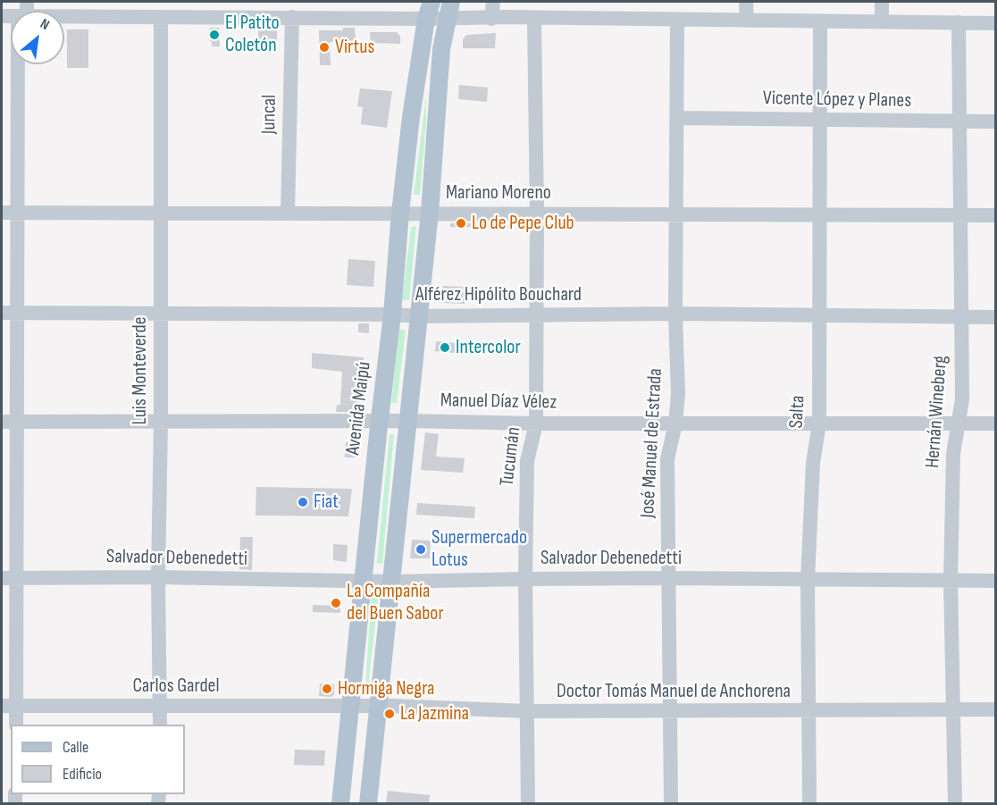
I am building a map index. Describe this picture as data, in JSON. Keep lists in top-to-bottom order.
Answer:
{
  "streets": {
    "main road": ["Avenida Maipú"],
    "street": [
      "Vicente López y Planes",
      "Juncal",
      "Mariano Moreno",
      "Alférez Hipólito Bouchard",
      "Luis Monteverde",
      "Manuel Díaz Vélez",
      "Salta",
      "Hernán Wineberg",
      "José Manuel de Estrada",
      "Tucumán",
      "Salvador Debenedetti",
      "Carlos Gardel",
      "Doctor Tomás Manuel de Anchorena"
    ]
  },
  "crossings": [
    ["Vicente López y Planes", "Salta"],
    ["Vicente López y Planes", "Hernán Wineberg"],
    ["Vicente López y Planes", "José Manuel de Estrada"],
    ["Juncal", "Mariano Moreno"],
    ["Mariano Moreno", "Luis Monteverde"],
    ["Mariano Moreno", "Avenida Maipú"],
    ["Mariano Moreno", "Salta"],
    ["Mariano Moreno", "Hernán Wineberg"],
    ["Mariano Moreno", "José Manuel de Estrada"],
    ["Mariano Moreno", "Tucumán"],
    ["Alférez Hipólito Bouchard", "Luis Monteverde"],
    ["Alférez Hipólito Bouchard", "Avenida Maipú"],
    ["Alférez Hipólito Bouchard", "Salta"],
    ["Alférez Hipólito Bouchard", "Hernán Wineberg"],
    ["Alférez Hipólito Bouchard", "José Manuel de Estrada"],
    ["Alférez Hipólito Bouchard", "Tucumán"],
    ["Luis Monteverde", "Manuel Díaz Vélez"],
    ["Luis Monteverde", "Salvador Debenedetti"],
    ["Luis Monteverde", "Carlos Gardel"],
    ["Manuel Díaz Vélez", "Avenida Maipú"],
    ["Manuel Díaz Vélez", "Salta"],
    ["Manuel Díaz Vélez", "Hernán Wineberg"],
    ["Manuel Díaz Vélez", "José Manuel de Estrada"],
    ["Manuel Díaz Vélez", "Tucumán"],
    ["Avenida Maipú", "Salvador Debenedetti"],
    ["Avenida Maipú", "Carlos Gardel"],
    ["Avenida Maipú", "Doctor Tomás Manuel de Anchorena"],
    ["Salta", "Salvador Debenedetti"],
    ["Salta", "Doctor Tomás Manuel de Anchorena"],
    ["Hernán Wineberg", "Salvador Debenedetti"],
    ["Hernán Wineberg", "Doctor Tomás Manuel de Anchorena"],
    ["José Manuel de Estrada", "Salvador Debenedetti"],
    ["José Manuel de Estrada", "Doctor Tomás Manuel de Anchorena"],
    ["Tucumán", "Salvador Debenedetti"],
    ["Tucumán", "Doctor Tomás Manuel de Anchorena"],
    ["Carlos Gardel", "Doctor Tomás Manuel de Anchorena"]
  ],
  "places": [
    "El Patito Coletón",
    "Virtus",
    "Lo de Pepe Club",
    "Intercolor",
    "Fiat",
    "Supermercado Lotus",
    "La Compañía del Buen Sabor",
    "Hormiga Negra",
    "La Jazmina"
  ],
  "legend": ["Calle", "Edificio"],
  "north": "top right"
}
